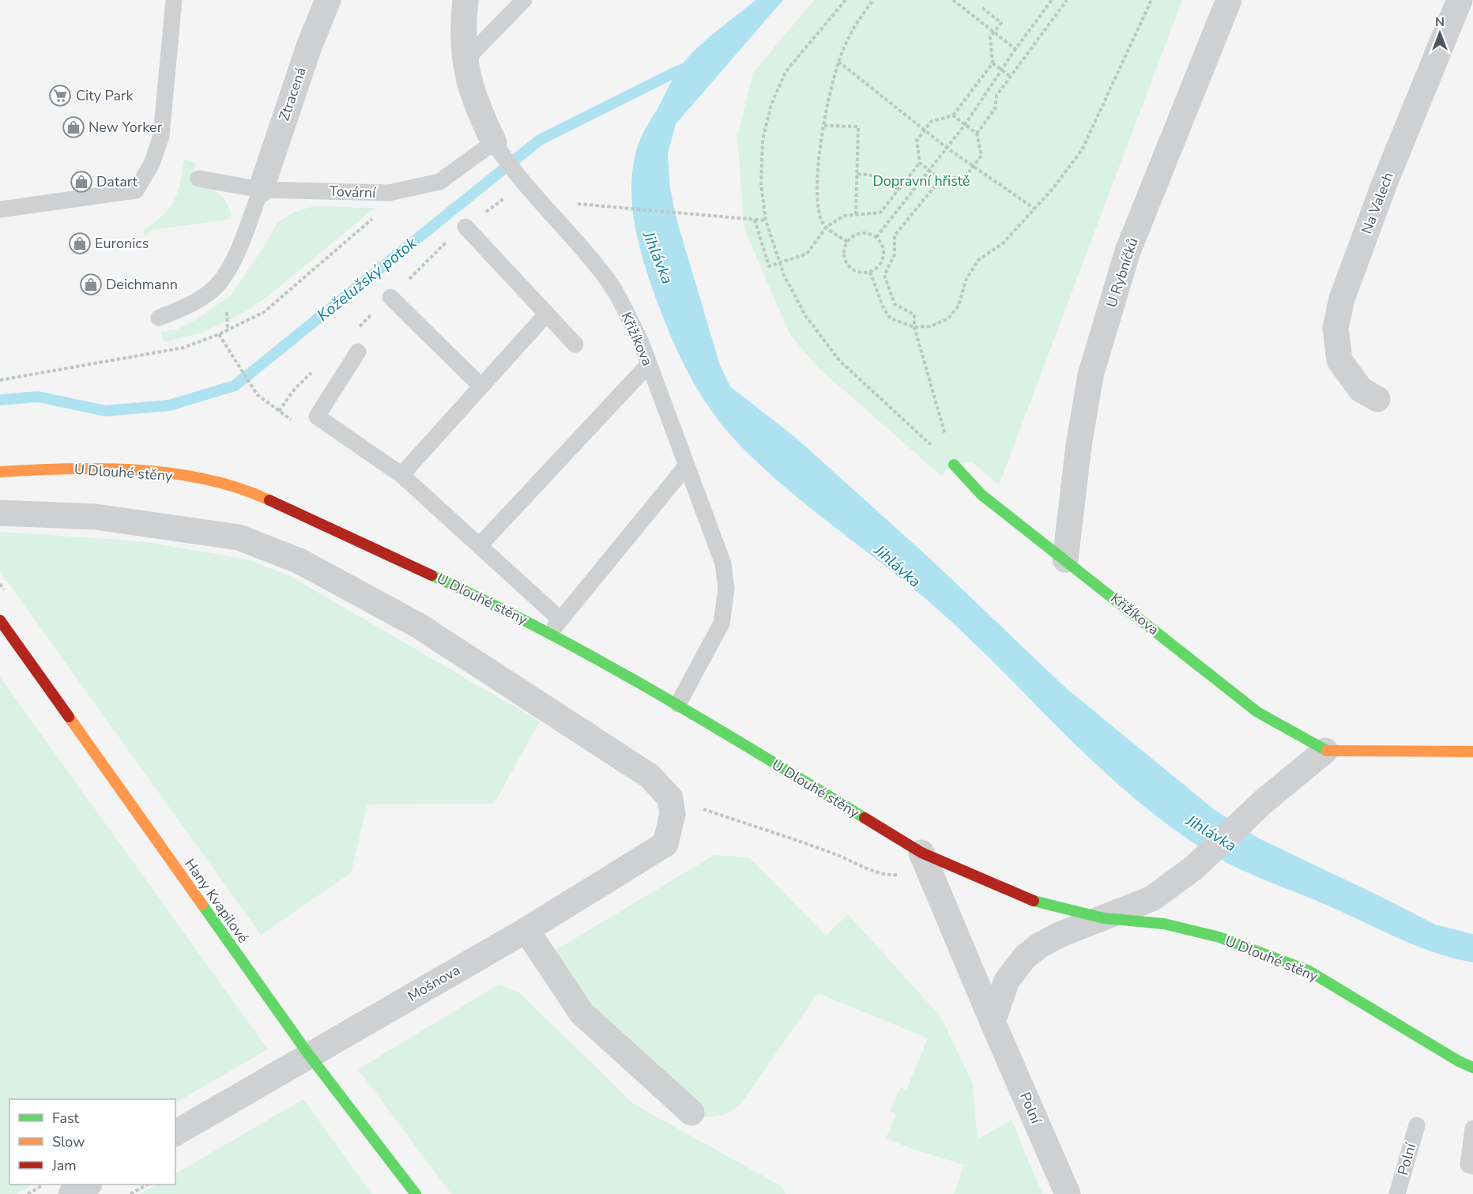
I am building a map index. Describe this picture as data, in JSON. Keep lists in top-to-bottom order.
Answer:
{
  "streets": {
    "street": [
      "Ztracená",
      "Na Valech",
      "U Rybníčků",
      "Křižíkova",
      "U Dlouhé stěny",
      "Hany Kvapilové",
      "Mošnova",
      "Polní"
    ],
    "lane": ["Tovární"]
  },
  "crossings": [
    ["Ztracená", "Tovární"],
    ["Tovární", "Křižíkova"],
    ["U Rybníčků", "Křižíkova"],
    ["Křižíkova", "U Dlouhé stěny"],
    ["U Dlouhé stěny", "Polní"],
    ["Hany Kvapilové", "Mošnova"]
  ],
  "water": ["Jihlávka", "Koželužský potok"],
  "parks": ["Dopravní hřistě"],
  "places": {
    "supermarket": ["City Park"],
    "shop": [
      "New Yorker",
      "Datart",
      "Euronics",
      "Deichmann"
    ]
  },
  "legend": ["Fast", "Slow", "Jam"],
  "north": "top"
}
